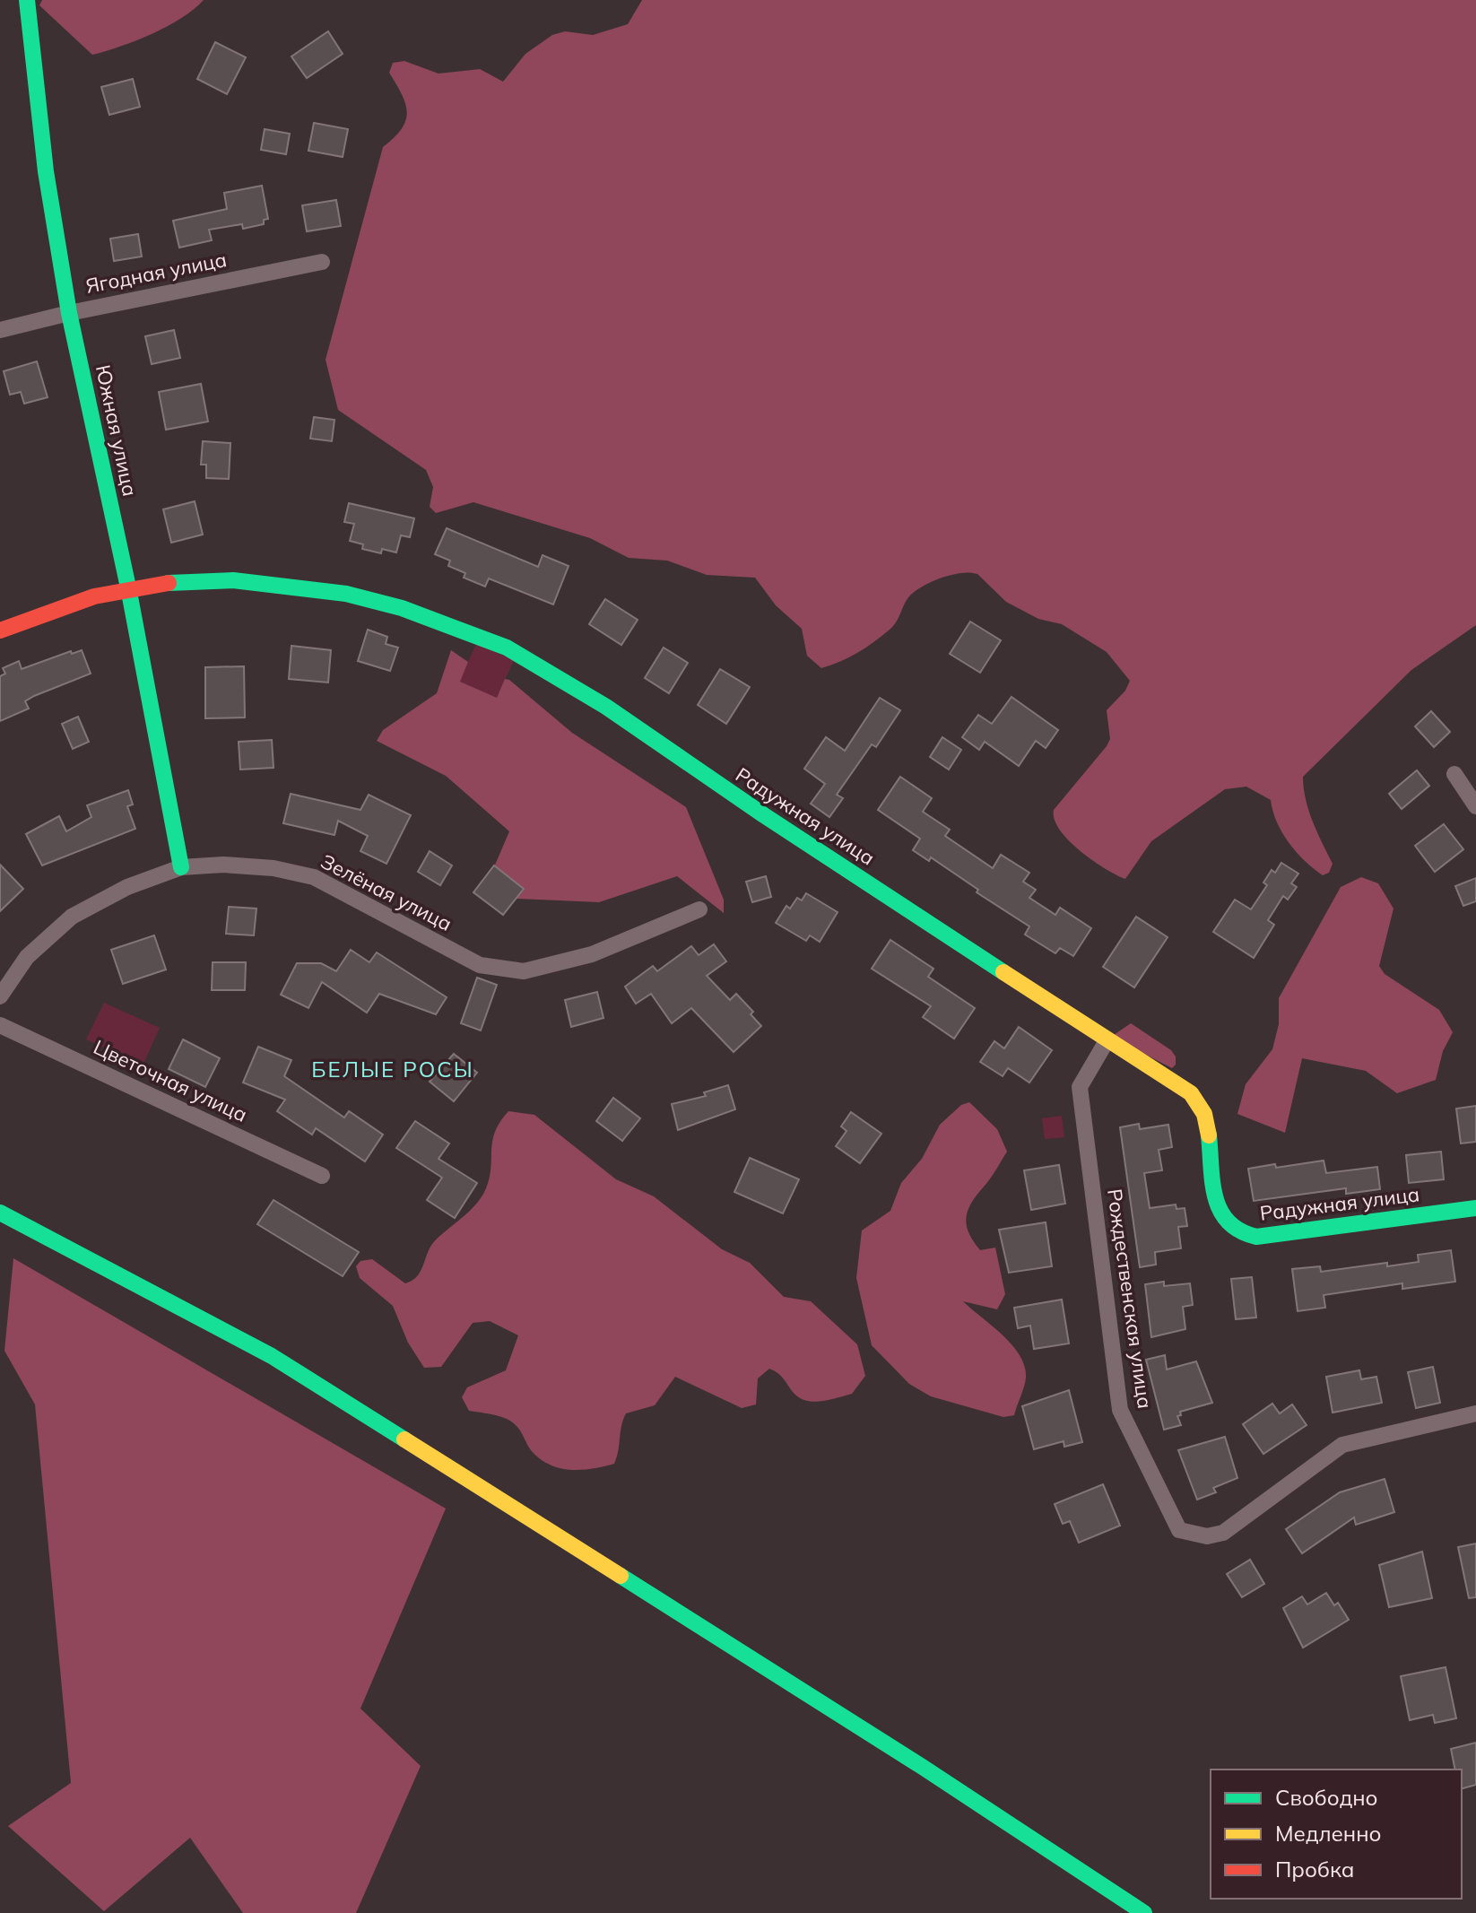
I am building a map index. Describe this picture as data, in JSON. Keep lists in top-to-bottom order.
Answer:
{
  "streets": {
    "street": [
      "Ягодная улица",
      "Южная улица",
      "Радужная улица",
      "Зелёная улица",
      "Цветочная улица",
      "Рождественская улица"
    ]
  },
  "crossings": [
    ["Ягодная улица", "Южная улица"],
    ["Южная улица", "Радужная улица"],
    ["Южная улица", "Зелёная улица"],
    ["Радужная улица", "Рождественская улица"]
  ],
  "districts": ["БЕЛЫЕ РОСЫ"],
  "legend": ["Свободно", "Медленно", "Пробка"]
}
